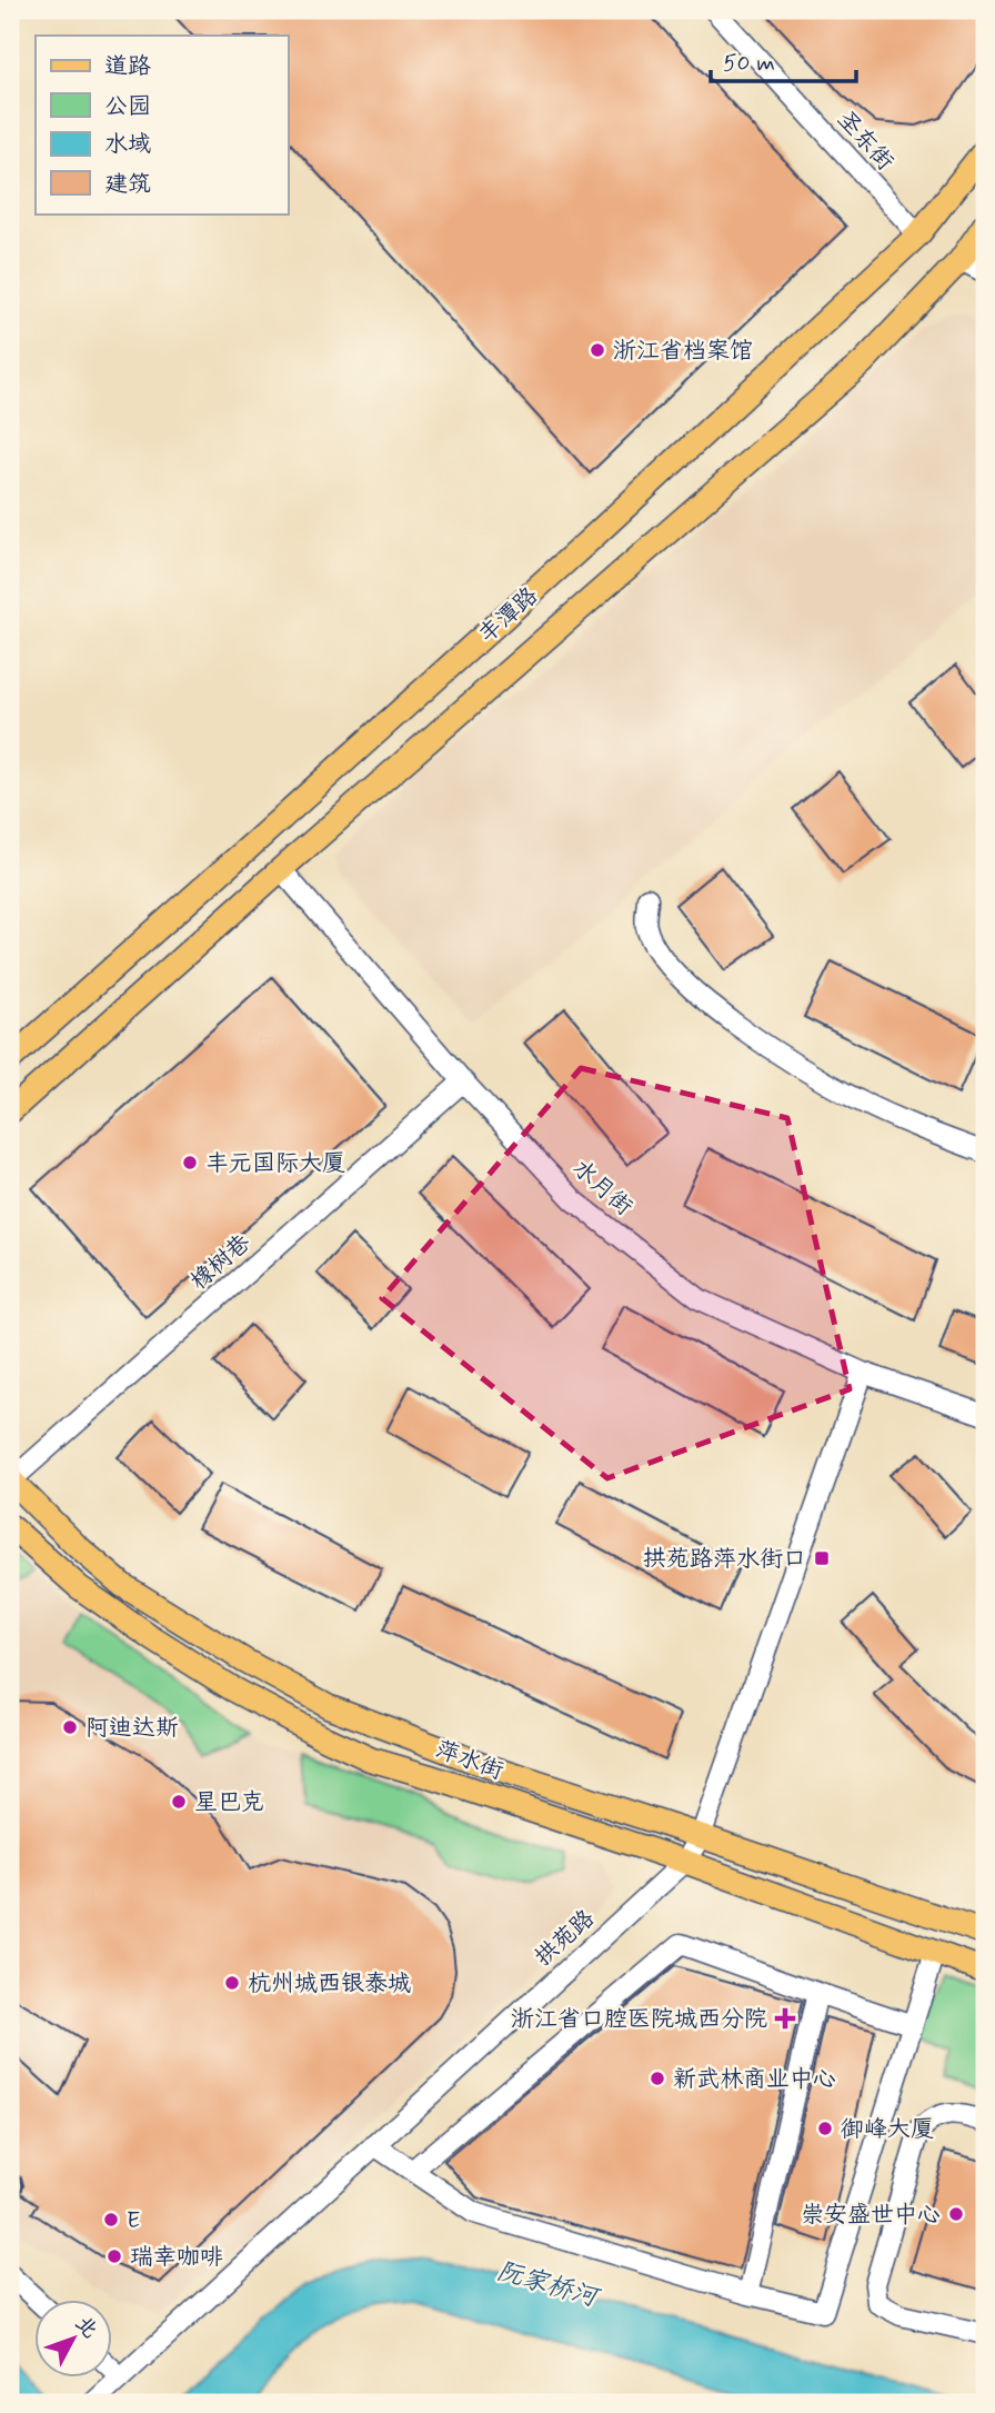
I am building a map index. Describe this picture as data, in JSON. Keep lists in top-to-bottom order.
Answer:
{
  "streets": {
    "main road": ["丰潭路", "萍水街"],
    "street": [
      "圣东街",
      "水月街",
      "橡树巷",
      "拱苑路"
    ]
  },
  "crossings": [
    ["圣东街", "丰潭路"],
    ["丰潭路", "水月街"],
    ["水月街", "橡树巷"],
    ["水月街", "拱苑路"],
    ["橡树巷", "萍水街"],
    ["萍水街", "拱苑路"]
  ],
  "water": ["阮家桥河"],
  "places": {
    "other": [
      "浙江省档案馆",
      "丰元国际大厦",
      "阿迪达斯",
      "星巴克",
      "杭州城西银泰城",
      "新武林商业中心",
      "御峰大厦",
      "崇安盛世中心",
      "E",
      "瑞幸咖啡"
    ],
    "transit": ["拱苑路萍水街口"],
    "health": ["浙江省口腔医院城西分院"]
  },
  "legend": [
    "道路",
    "公园",
    "水域",
    "建筑"
  ],
  "scale_bar": "50 m",
  "north": "top right"
}
